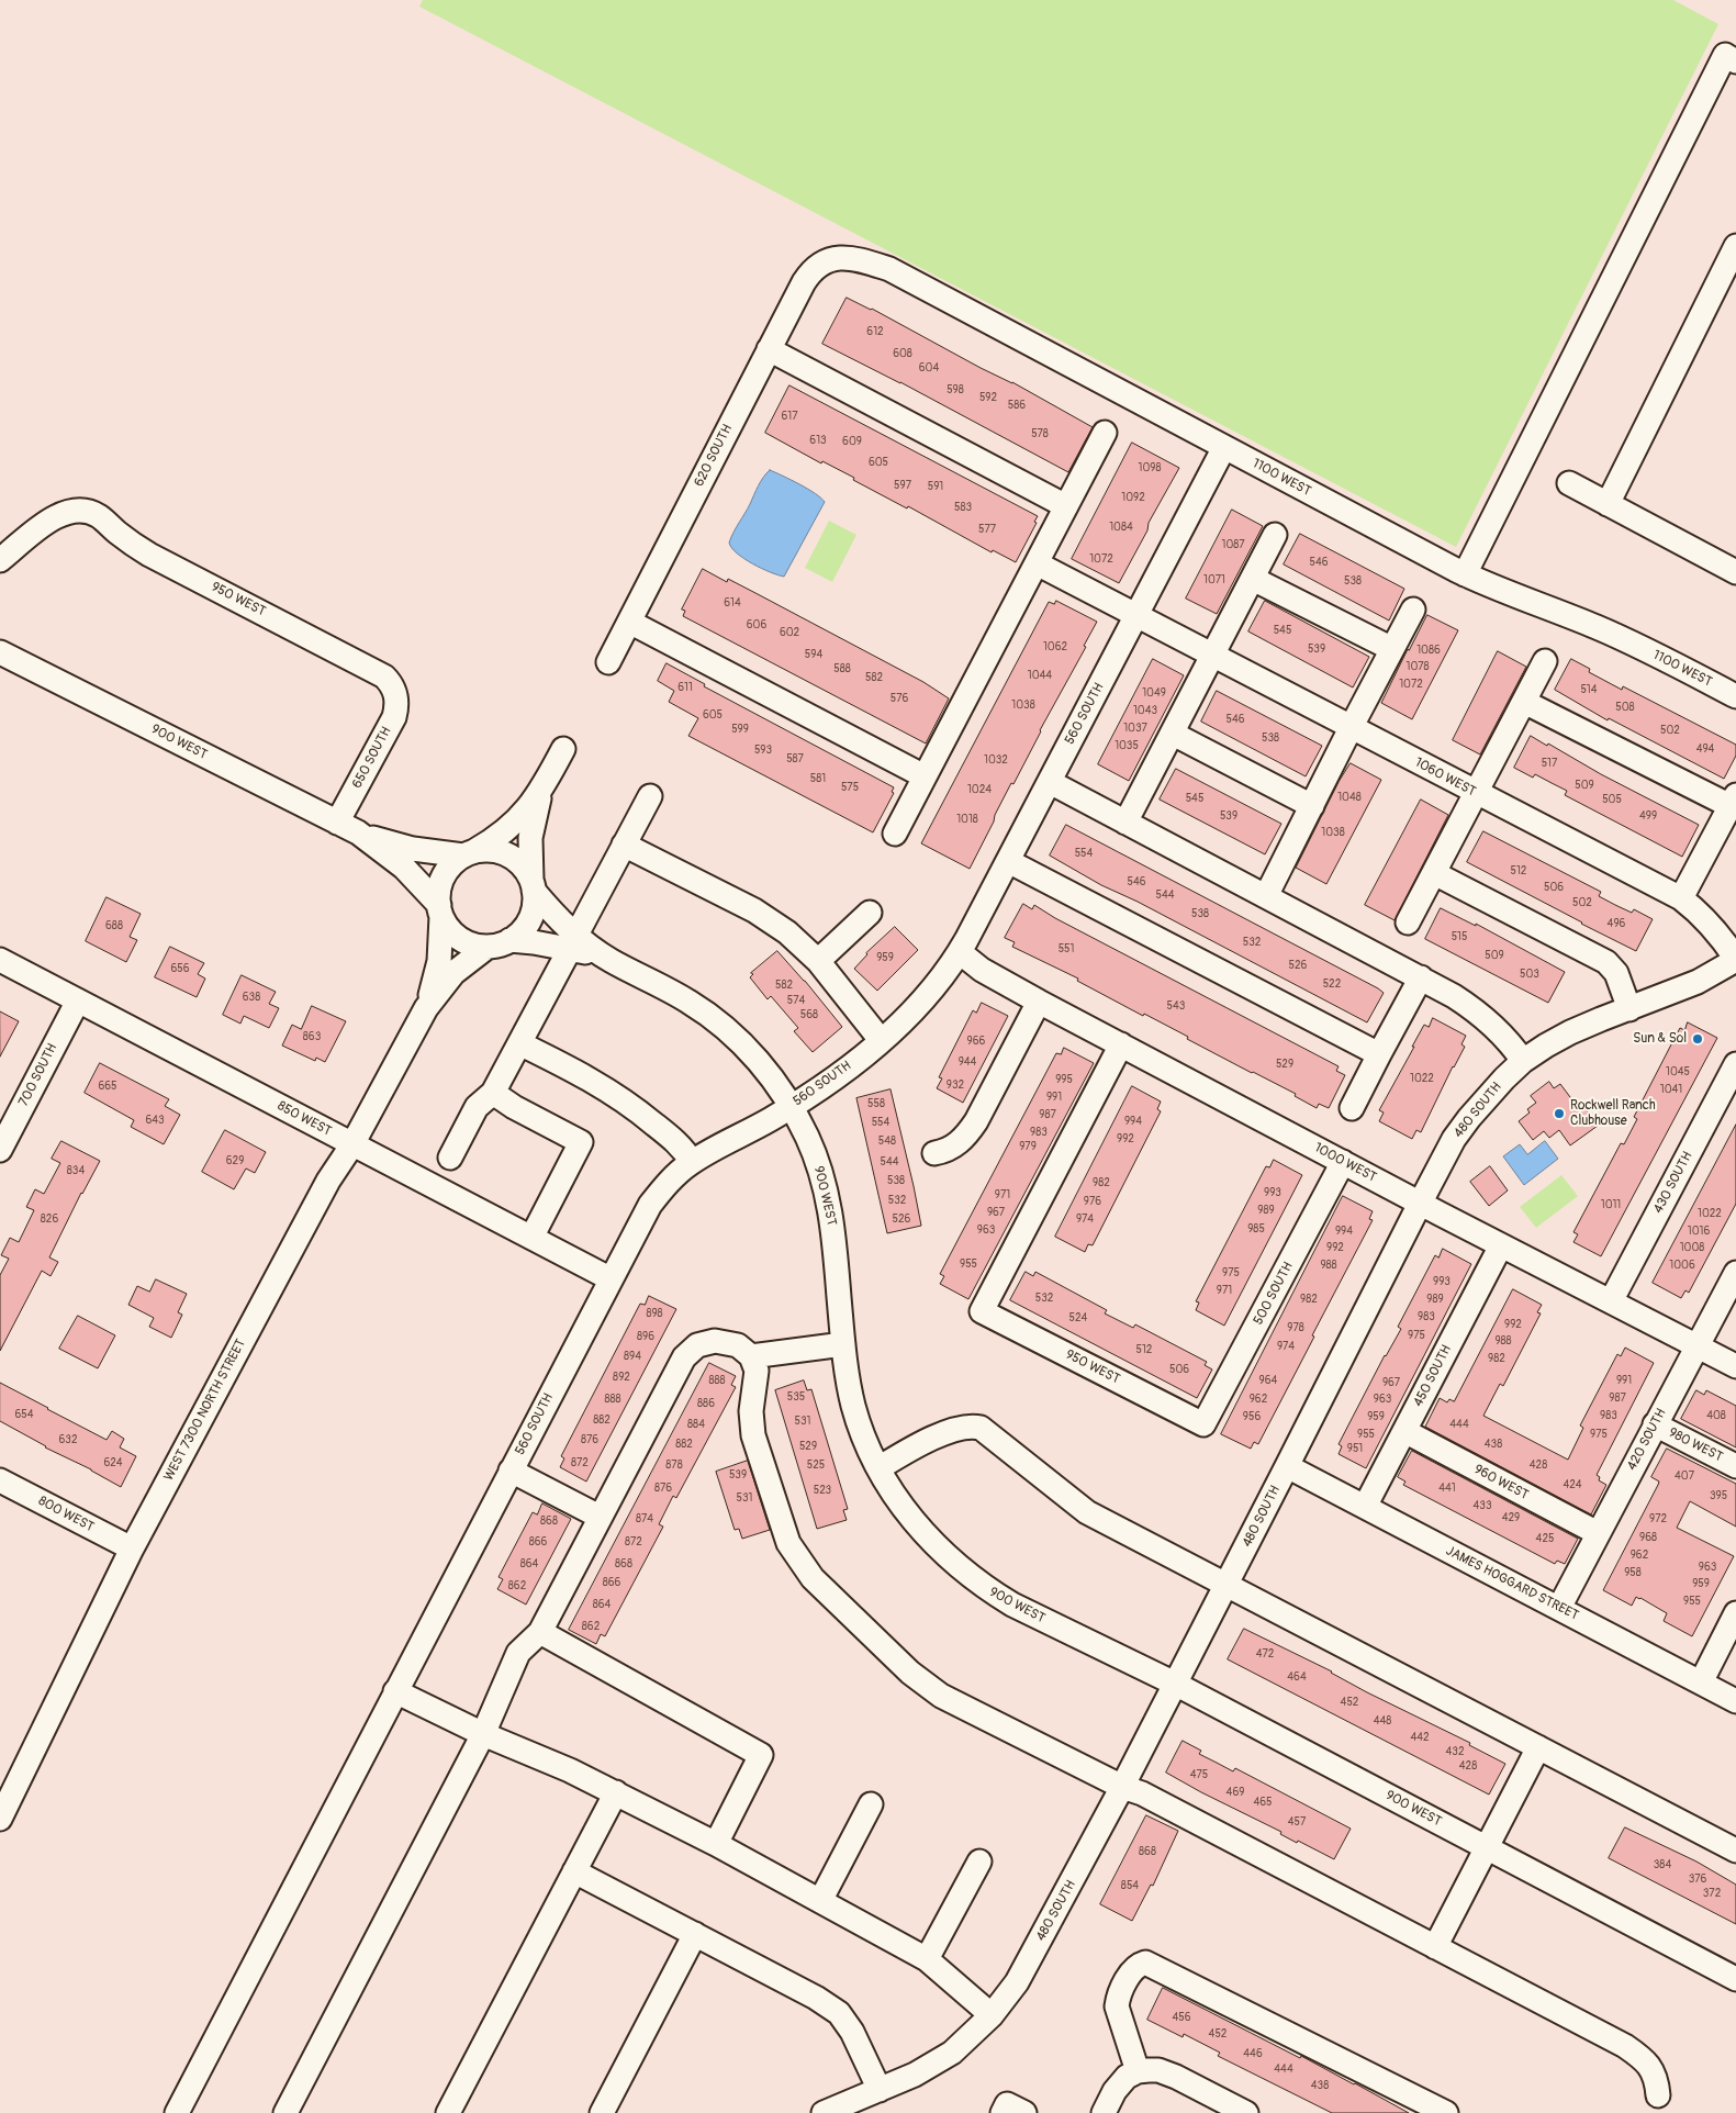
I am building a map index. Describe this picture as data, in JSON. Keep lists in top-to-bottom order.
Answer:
{
  "streets": {
    "street": [
      "620 SOUTH",
      "1100 WEST",
      "950 WEST",
      "560 SOUTH",
      "900 WEST",
      "650 SOUTH",
      "1060 WEST",
      "700 SOUTH",
      "480 SOUTH",
      "850 WEST",
      "1000 WEST",
      "430 SOUTH",
      "500 SOUTH",
      "450 SOUTH",
      "WEST 7300 NORTH STREET",
      "420 SOUTH",
      "980 WEST",
      "960 WEST",
      "800 WEST",
      "JAMES HOGGARD STREET"
    ]
  },
  "crossings": [
    ["620 SOUTH", "1100 WEST"],
    ["1100 WEST", "560 SOUTH"],
    ["950 WEST", "650 SOUTH"],
    ["950 WEST", "1000 WEST"],
    ["950 WEST", "500 SOUTH"],
    ["560 SOUTH", "900 WEST"],
    ["560 SOUTH", "1060 WEST"],
    ["560 SOUTH", "850 WEST"],
    ["560 SOUTH", "1000 WEST"],
    ["900 WEST", "650 SOUTH"],
    ["900 WEST", "480 SOUTH"],
    ["900 WEST", "WEST 7300 NORTH STREET"],
    ["1060 WEST", "480 SOUTH"],
    ["700 SOUTH", "850 WEST"],
    ["480 SOUTH", "1000 WEST"],
    ["480 SOUTH", "JAMES HOGGARD STREET"],
    ["850 WEST", "WEST 7300 NORTH STREET"],
    ["1000 WEST", "430 SOUTH"],
    ["1000 WEST", "500 SOUTH"],
    ["1000 WEST", "450 SOUTH"],
    ["1000 WEST", "420 SOUTH"],
    ["450 SOUTH", "960 WEST"],
    ["450 SOUTH", "JAMES HOGGARD STREET"],
    ["WEST 7300 NORTH STREET", "800 WEST"],
    ["420 SOUTH", "980 WEST"],
    ["420 SOUTH", "960 WEST"],
    ["420 SOUTH", "JAMES HOGGARD STREET"]
  ],
  "places": ["Sun & Sol", "Rockwell Ranch Clubhouse"],
  "house_numbers": [
    "612",
    "608",
    "604",
    "598",
    "592",
    "586",
    "617",
    "578",
    "613",
    "609",
    "605",
    "1098",
    "597",
    "591",
    "1092",
    "583",
    "1084",
    "577",
    "1087",
    "1072",
    "546",
    "1071",
    "538",
    "614",
    "606",
    "545",
    "602",
    "1062",
    "539",
    "1086",
    "594",
    "1078",
    "588",
    "1044",
    "582",
    "1072",
    "611",
    "514",
    "1049",
    "576",
    "1038",
    "508",
    "1043",
    "605",
    "546",
    "1037",
    "599",
    "502",
    "538",
    "1035",
    "494",
    "593",
    "587",
    "1032",
    "517",
    "581",
    "509",
    "575",
    "1024",
    "1048",
    "545",
    "505",
    "539",
    "499",
    "1018",
    "1038",
    "554",
    "512",
    "546",
    "506",
    "544",
    "502",
    "538",
    "496",
    "688",
    "515",
    "532",
    "551",
    "509",
    "959",
    "526",
    "656",
    "503",
    "522",
    "582",
    "638",
    "574",
    "543",
    "568",
    "863",
    "966",
    "944",
    "529",
    "1045",
    "1022",
    "995",
    "932",
    "665",
    "1041",
    "991",
    "558",
    "987",
    "643",
    "994",
    "554",
    "983",
    "992",
    "548",
    "979",
    "629",
    "544",
    "834",
    "538",
    "982",
    "993",
    "971",
    "532",
    "976",
    "1011",
    "989",
    "967",
    "1022",
    "826",
    "526",
    "974",
    "985",
    "963",
    "994",
    "1016",
    "992",
    "1008",
    "955",
    "988",
    "1006",
    "975",
    "993",
    "971",
    "532",
    "982",
    "989",
    "898",
    "983",
    "524",
    "992",
    "978",
    "975",
    "896",
    "988",
    "974",
    "512",
    "894",
    "982",
    "506",
    "892",
    "888",
    "964",
    "991",
    "967",
    "535",
    "987",
    "888",
    "962",
    "963",
    "886",
    "654",
    "983",
    "408",
    "956",
    "959",
    "882",
    "531",
    "884",
    "444",
    "955",
    "975",
    "632",
    "876",
    "882",
    "438",
    "529",
    "951",
    "624",
    "872",
    "878",
    "525",
    "428",
    "539",
    "407",
    "424",
    "876",
    "441",
    "523",
    "395",
    "531",
    "433",
    "429",
    "874",
    "972",
    "868",
    "968",
    "425",
    "866",
    "872",
    "962",
    "864",
    "868",
    "963",
    "958",
    "866",
    "959",
    "862",
    "955",
    "864",
    "862",
    "472",
    "464",
    "452",
    "448",
    "442",
    "432",
    "428",
    "475",
    "469",
    "465",
    "457",
    "868",
    "384",
    "376",
    "854",
    "372",
    "456",
    "452",
    "446",
    "444",
    "438"
  ]
}
